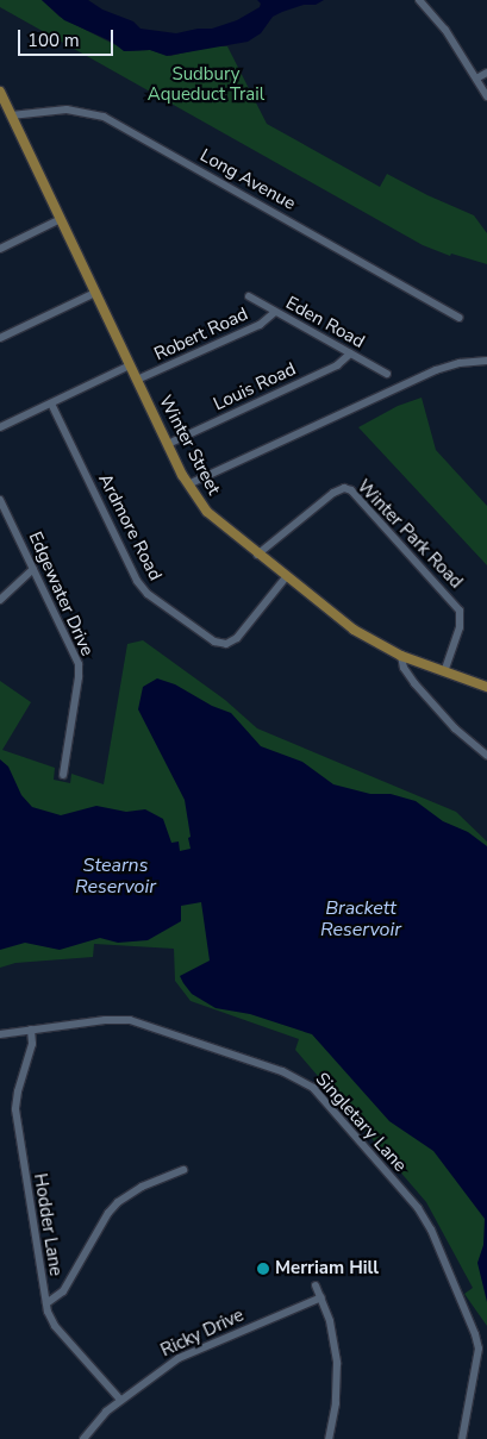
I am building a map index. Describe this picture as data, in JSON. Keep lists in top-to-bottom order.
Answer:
{
  "streets": {
    "main road": ["Winter Street"],
    "street": [
      "Long Avenue",
      "Eden Road",
      "Robert Road",
      "Louis Road",
      "Ardmore Road",
      "Winter Park Road",
      "Edgewater Drive",
      "Singletary Lane",
      "Hodder Lane",
      "Ricky Drive"
    ]
  },
  "crossings": [
    ["Long Avenue", "Winter Street"],
    ["Eden Road", "Robert Road"],
    ["Eden Road", "Louis Road"],
    ["Robert Road", "Winter Street"],
    ["Louis Road", "Winter Street"],
    ["Winter Street", "Ardmore Road"],
    ["Winter Street", "Winter Park Road"],
    ["Singletary Lane", "Hodder Lane"],
    ["Hodder Lane", "Ricky Drive"]
  ],
  "water": ["Stearns Reservoir", "Brackett Reservoir"],
  "parks": ["Sudbury Aqueduct Trail"],
  "places": ["Merriam Hill"],
  "scale_bar": "100 m"
}
